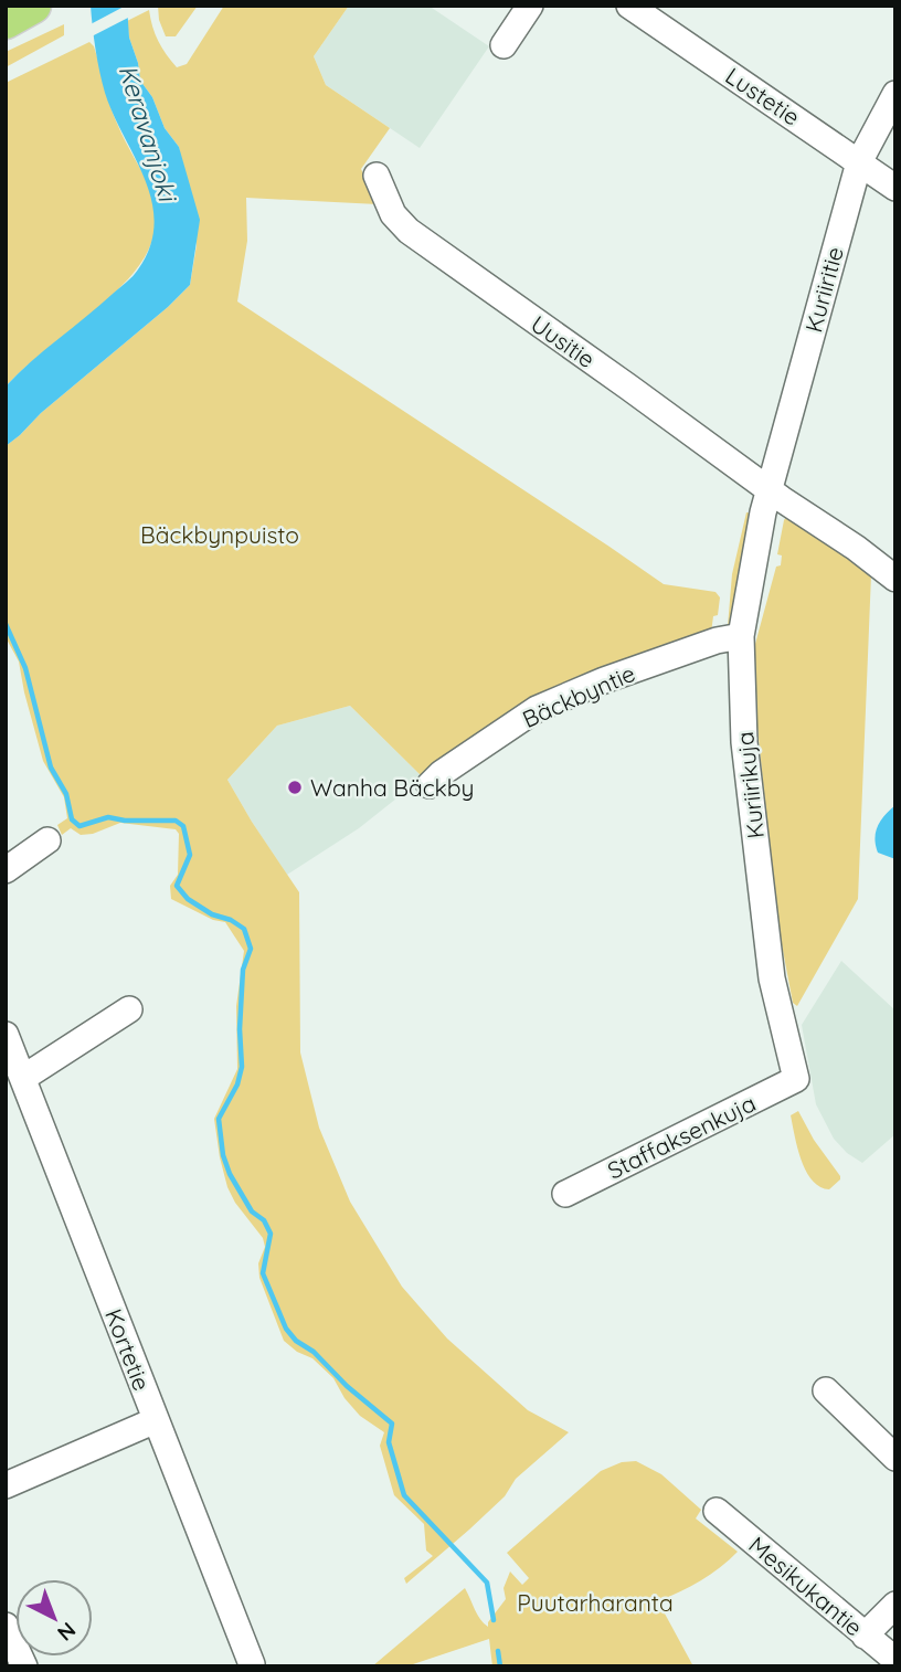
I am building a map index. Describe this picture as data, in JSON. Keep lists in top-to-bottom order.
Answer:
{
  "streets": {
    "street": [
      "Lustetie",
      "Kuriiritie",
      "Uusitie",
      "Bäckbyntie",
      "Kuriirikuja",
      "Staffaksenkuja",
      "Kortetie",
      "Mesikukantie"
    ]
  },
  "crossings": [
    ["Lustetie", "Kuriiritie"],
    ["Kuriiritie", "Uusitie"],
    ["Kuriiritie", "Kuriirikuja"],
    ["Uusitie", "Kuriirikuja"],
    ["Bäckbyntie", "Kuriirikuja"],
    ["Kuriirikuja", "Staffaksenkuja"]
  ],
  "water": ["Keravanjoki"],
  "parks": ["Bäckbynpuisto", "Puutarharanta"],
  "places": ["Wanha Bäckby"],
  "north": "bottom right"
}
